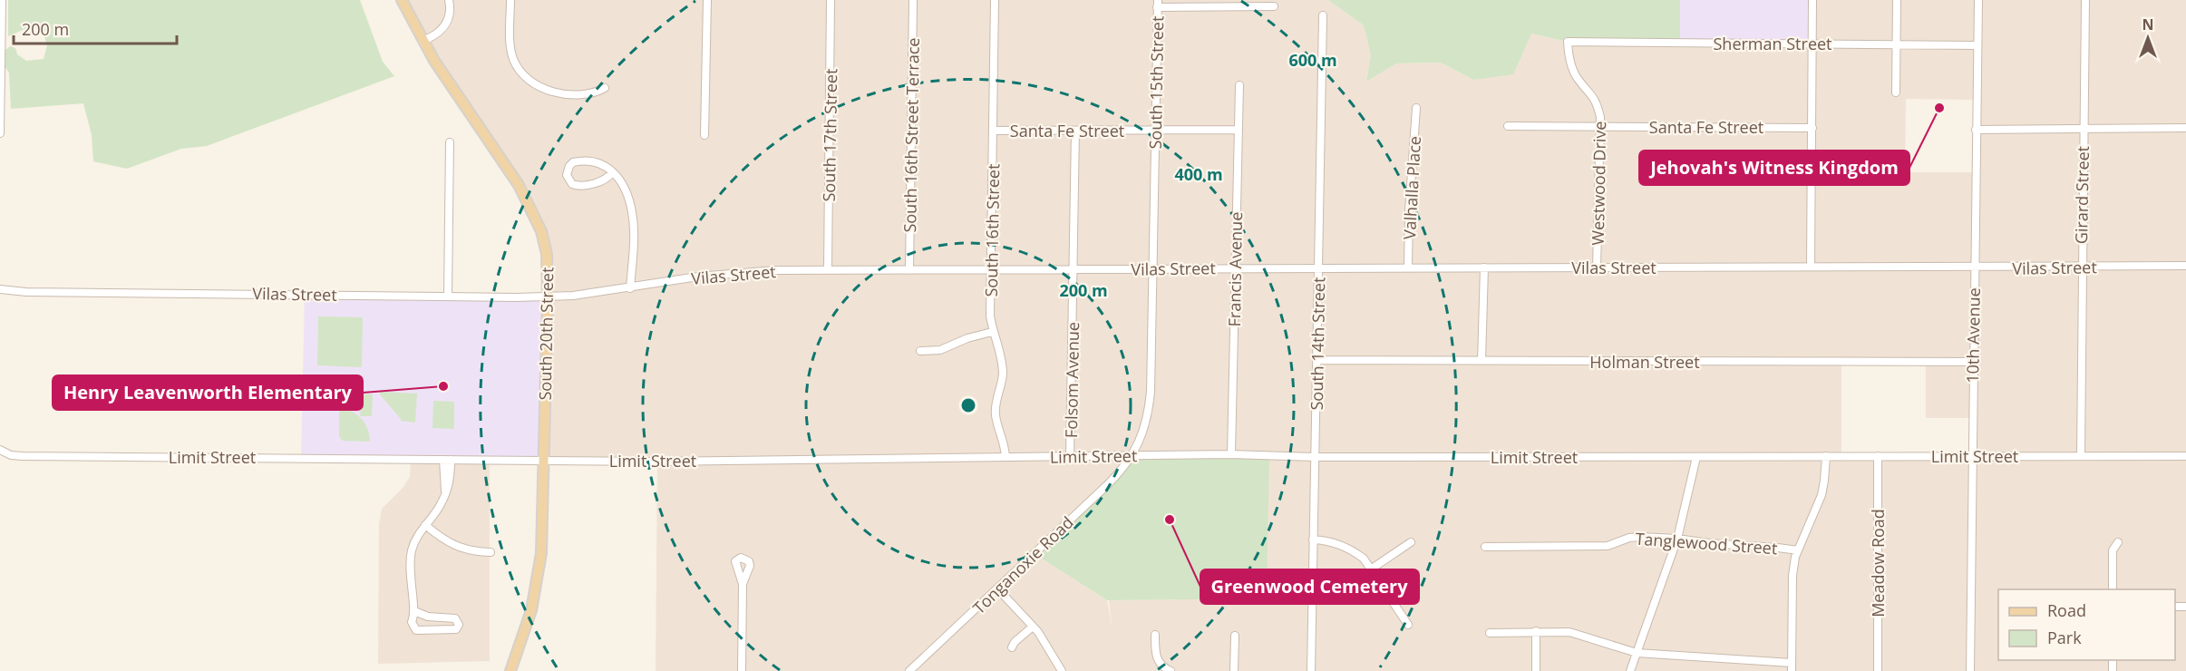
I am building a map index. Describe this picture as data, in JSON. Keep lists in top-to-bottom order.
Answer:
{
  "streets": {
    "main road": ["South 20th Street"],
    "street": [
      "Sherman Street",
      "South 15th Street",
      "Santa Fe Street",
      "South 17th Street",
      "South 16th Street Terrace",
      "Westwood Drive",
      "Valhalla Place",
      "Girard Street",
      "South 16th Street",
      "Vilas Street",
      "Francis Avenue",
      "10th Avenue",
      "South 14th Street",
      "Holman Street",
      "Folsom Avenue",
      "Limit Street",
      "Tanglewood Street",
      "Meadow Road",
      "Tonganoxie Road"
    ]
  },
  "crossings": [
    ["Sherman Street", "Westwood Drive"],
    ["Sherman Street", "10th Avenue"],
    ["South 15th Street", "Santa Fe Street"],
    ["South 15th Street", "Vilas Street"],
    ["South 15th Street", "Limit Street"],
    ["South 15th Street", "Tonganoxie Road"],
    ["Santa Fe Street", "Westwood Drive"],
    ["Santa Fe Street", "South 16th Street"],
    ["Santa Fe Street", "Francis Avenue"],
    ["Santa Fe Street", "Folsom Avenue"],
    ["South 17th Street", "Vilas Street"],
    ["South 16th Street Terrace", "Vilas Street"],
    ["Westwood Drive", "Vilas Street"],
    ["Valhalla Place", "Vilas Street"],
    ["Girard Street", "Vilas Street"],
    ["Girard Street", "Limit Street"],
    ["South 16th Street", "Vilas Street"],
    ["South 16th Street", "Limit Street"],
    ["Vilas Street", "Francis Avenue"],
    ["Vilas Street", "South 20th Street"],
    ["Vilas Street", "10th Avenue"],
    ["Vilas Street", "South 14th Street"],
    ["Vilas Street", "Folsom Avenue"],
    ["Francis Avenue", "Limit Street"],
    ["South 20th Street", "Limit Street"],
    ["10th Avenue", "Holman Street"],
    ["10th Avenue", "Limit Street"],
    ["South 14th Street", "Holman Street"],
    ["South 14th Street", "Limit Street"],
    ["Folsom Avenue", "Limit Street"],
    ["Limit Street", "Meadow Road"],
    ["Limit Street", "Tonganoxie Road"]
  ],
  "places": ["Jehovah's Witness Kingdom", "Henry Leavenworth Elementary", "Greenwood Cemetery"],
  "legend": ["Road", "Park"],
  "scale_bar": "200 m",
  "north": "top",
  "rings": ["600 m", "400 m", "200 m"]
}
